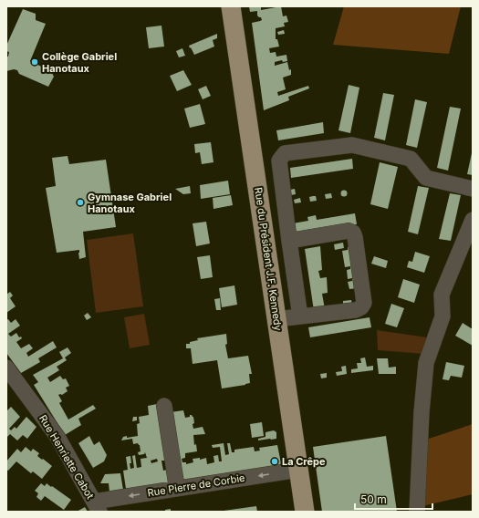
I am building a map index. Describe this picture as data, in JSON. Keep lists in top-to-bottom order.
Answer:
{
  "streets": {
    "main road": ["Rue du Président J.F. Kennedy"],
    "street": ["Rue Henriette Cabot", "Rue Pierre de Corbie"]
  },
  "crossings": [
    ["Rue du Président J.F. Kennedy", "Rue Pierre de Corbie"],
    ["Rue Henriette Cabot", "Rue Pierre de Corbie"]
  ],
  "one_way": ["Rue Pierre de Corbie"],
  "places": ["Collège Gabriel Hanotaux", "Gymnase Gabriel Hanotaux", "La Crêpe"],
  "scale_bar": "50 m"
}
